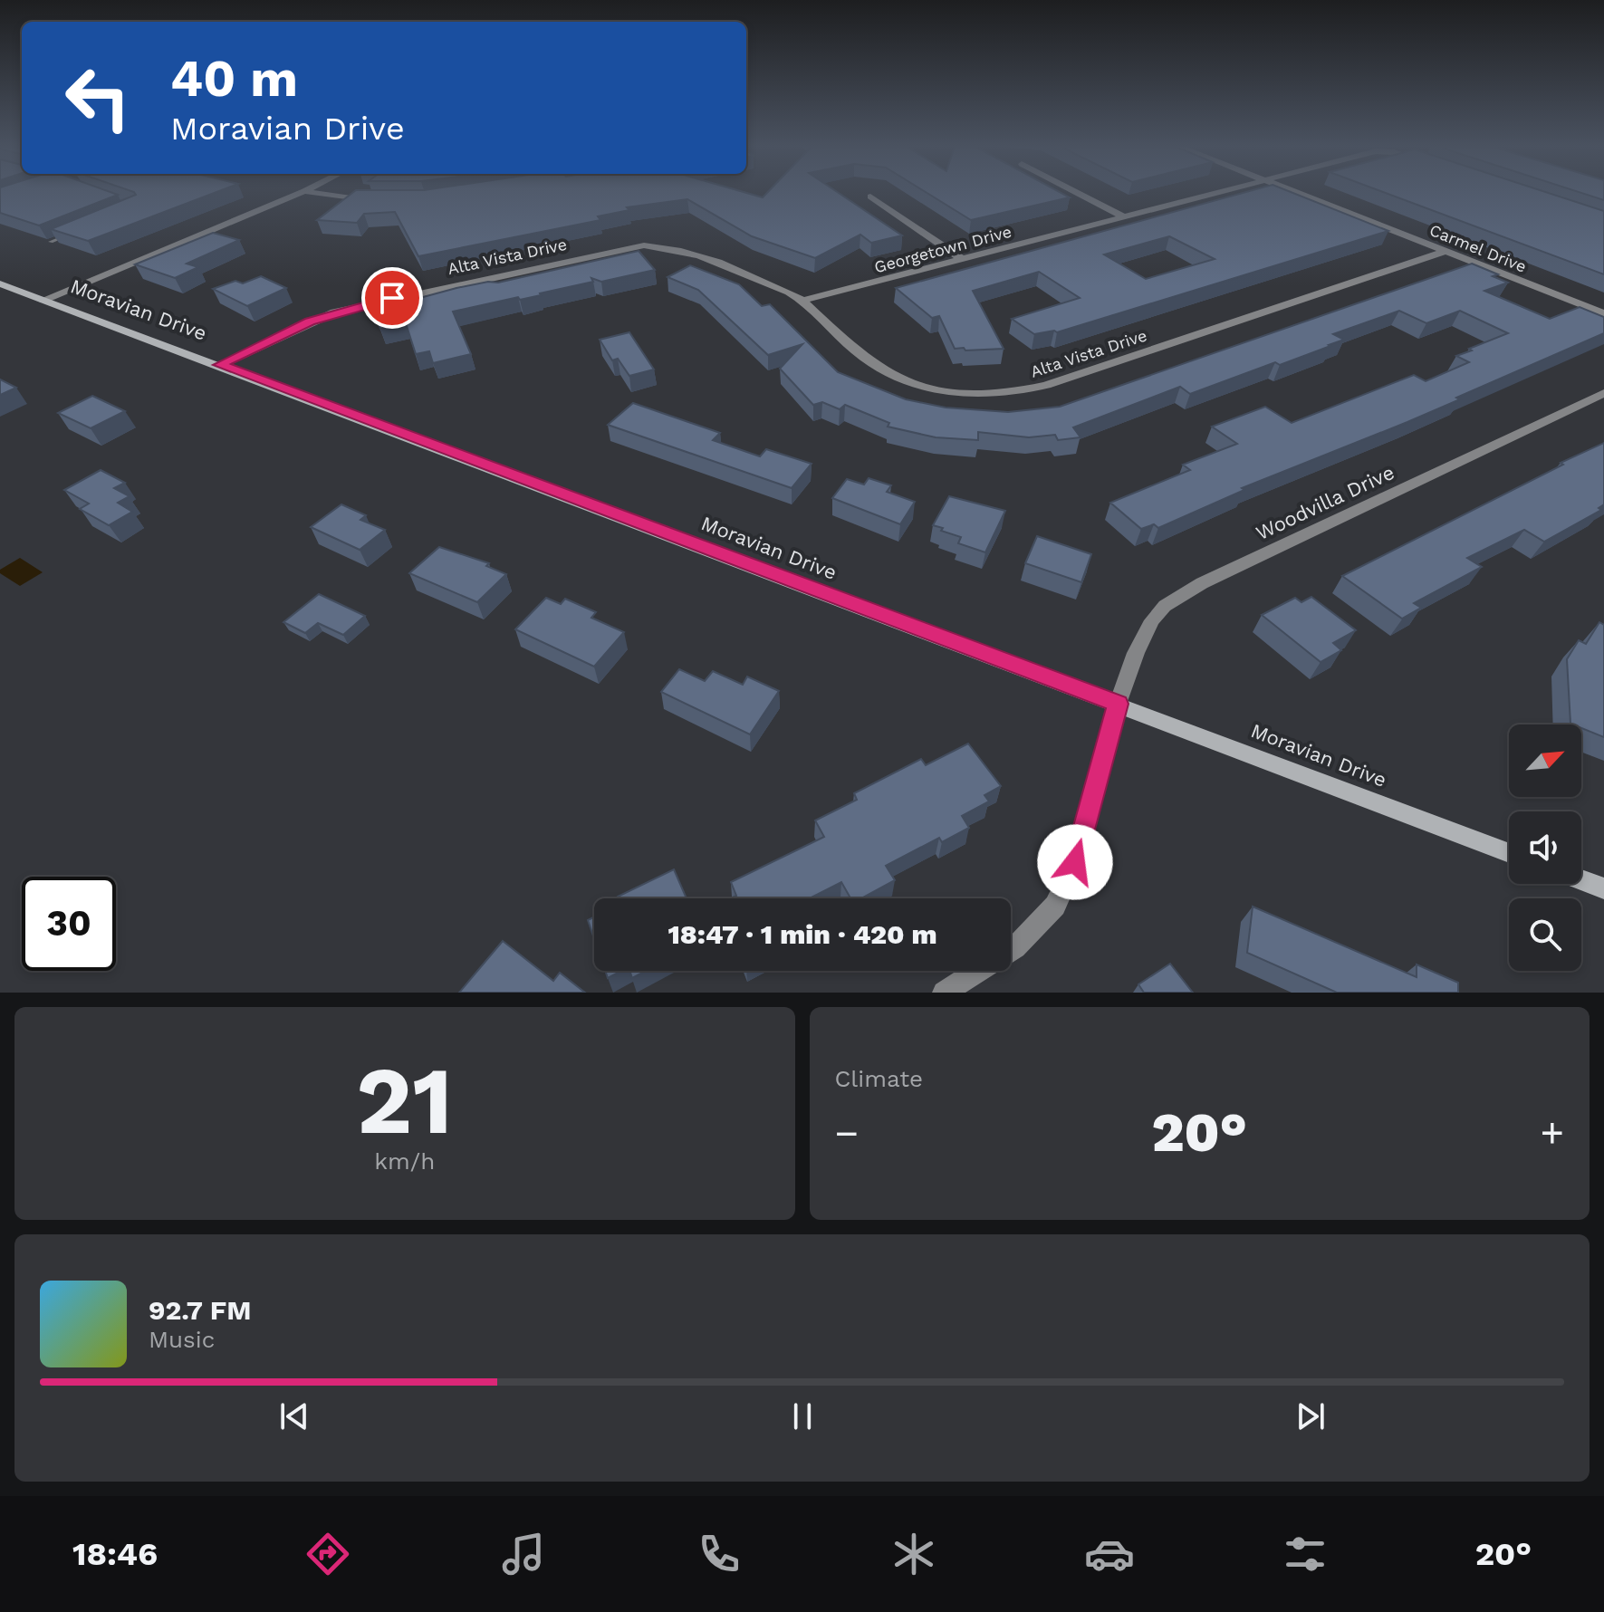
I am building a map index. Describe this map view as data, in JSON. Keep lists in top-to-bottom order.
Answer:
{
  "streets": {
    "street": [
      "Carmel Drive",
      "Georgetown Drive",
      "Alta Vista Drive",
      "Moravian Drive",
      "Woodvilla Drive"
    ]
  },
  "crossings": [
    ["Carmel Drive", "Alta Vista Drive"],
    ["Georgetown Drive", "Alta Vista Drive"],
    ["Alta Vista Drive", "Moravian Drive"],
    ["Moravian Drive", "Woodvilla Drive"]
  ],
  "north": "top right",
  "page": {
    "turn": ["40 m", "Moravian Drive"],
    "limit": "30",
    "trip": "18:47 · 1 min · 420 m",
    "tile": [
      ["21", "km/h"],
      "Climate"
    ],
    "heat": ["−", "20°", "+"],
    "song": ["92.7 FM", "Music"],
    "tabs": ["18:46", "20°"]
  }
}
